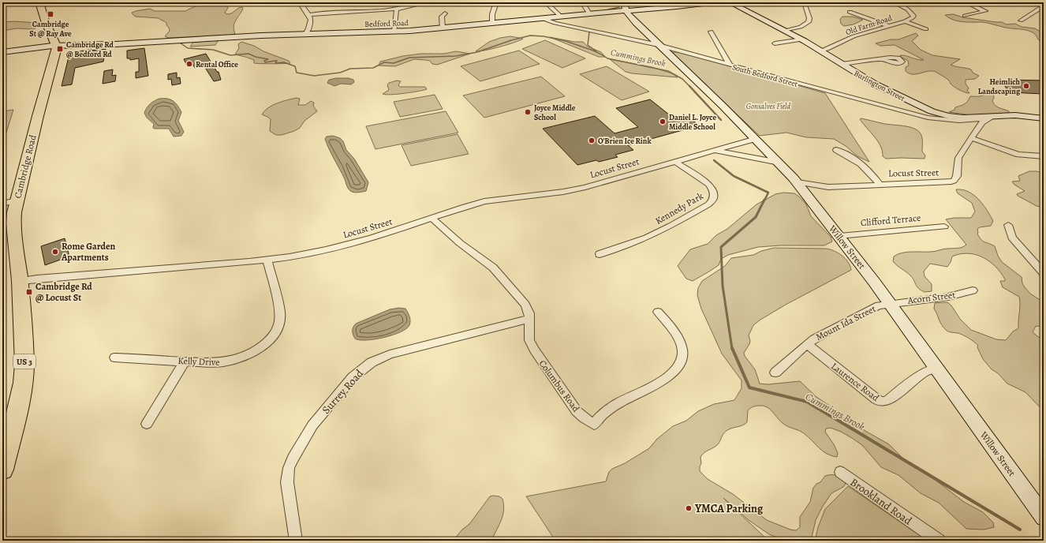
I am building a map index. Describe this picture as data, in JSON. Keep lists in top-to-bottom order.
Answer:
{
  "streets": {
    "highway": ["Cambridge Road", "US 3"],
    "street": [
      "Bedford Road",
      "Old Farm Road",
      "South Bedford Street",
      "Burlington Street",
      "Locust Street",
      "Kennedy Park",
      "Clifford Terrace",
      "Willow Street",
      "Acorn Street",
      "Mount Ida Street",
      "Kelly Drive",
      "Laurence Road",
      "Columbus Road",
      "Surrey Road",
      "Brookland Road"
    ]
  },
  "crossings": [
    ["Bedford Road", "South Bedford Street"],
    ["Bedford Road", "Cambridge Road"],
    ["Bedford Road", "Willow Street"],
    ["Old Farm Road", "Burlington Street"],
    ["South Bedford Street", "Burlington Street"],
    ["South Bedford Street", "Locust Street"],
    ["South Bedford Street", "Willow Street"],
    ["Burlington Street", "Locust Street"],
    ["Cambridge Road", "Locust Street"],
    ["Locust Street", "Kennedy Park"],
    ["Locust Street", "Willow Street"],
    ["Locust Street", "Kelly Drive"],
    ["Locust Street", "Columbus Road"],
    ["Clifford Terrace", "Willow Street"],
    ["Willow Street", "Acorn Street"],
    ["Willow Street", "Mount Ida Street"],
    ["Willow Street", "Laurence Road"],
    ["Acorn Street", "Mount Ida Street"],
    ["Mount Ida Street", "Laurence Road"],
    ["Columbus Road", "Surrey Road"]
  ],
  "water": ["Cummings Brook"],
  "parks": ["Gonsalves Field"],
  "places": {
    "transit": ["Cambridge St @ Ray Ave", "Cambridge Rd @ Bedford Rd", "Cambridge Rd @ Locust St"],
    "other": [
      "Rental Office",
      "Heimlich Landscaping",
      "Joyce Middle School",
      "Daniel L. Joyce Middle School",
      "O'Brien Ice Rink",
      "Rome Garden Apartments",
      "YMCA Parking"
    ]
  }
}
